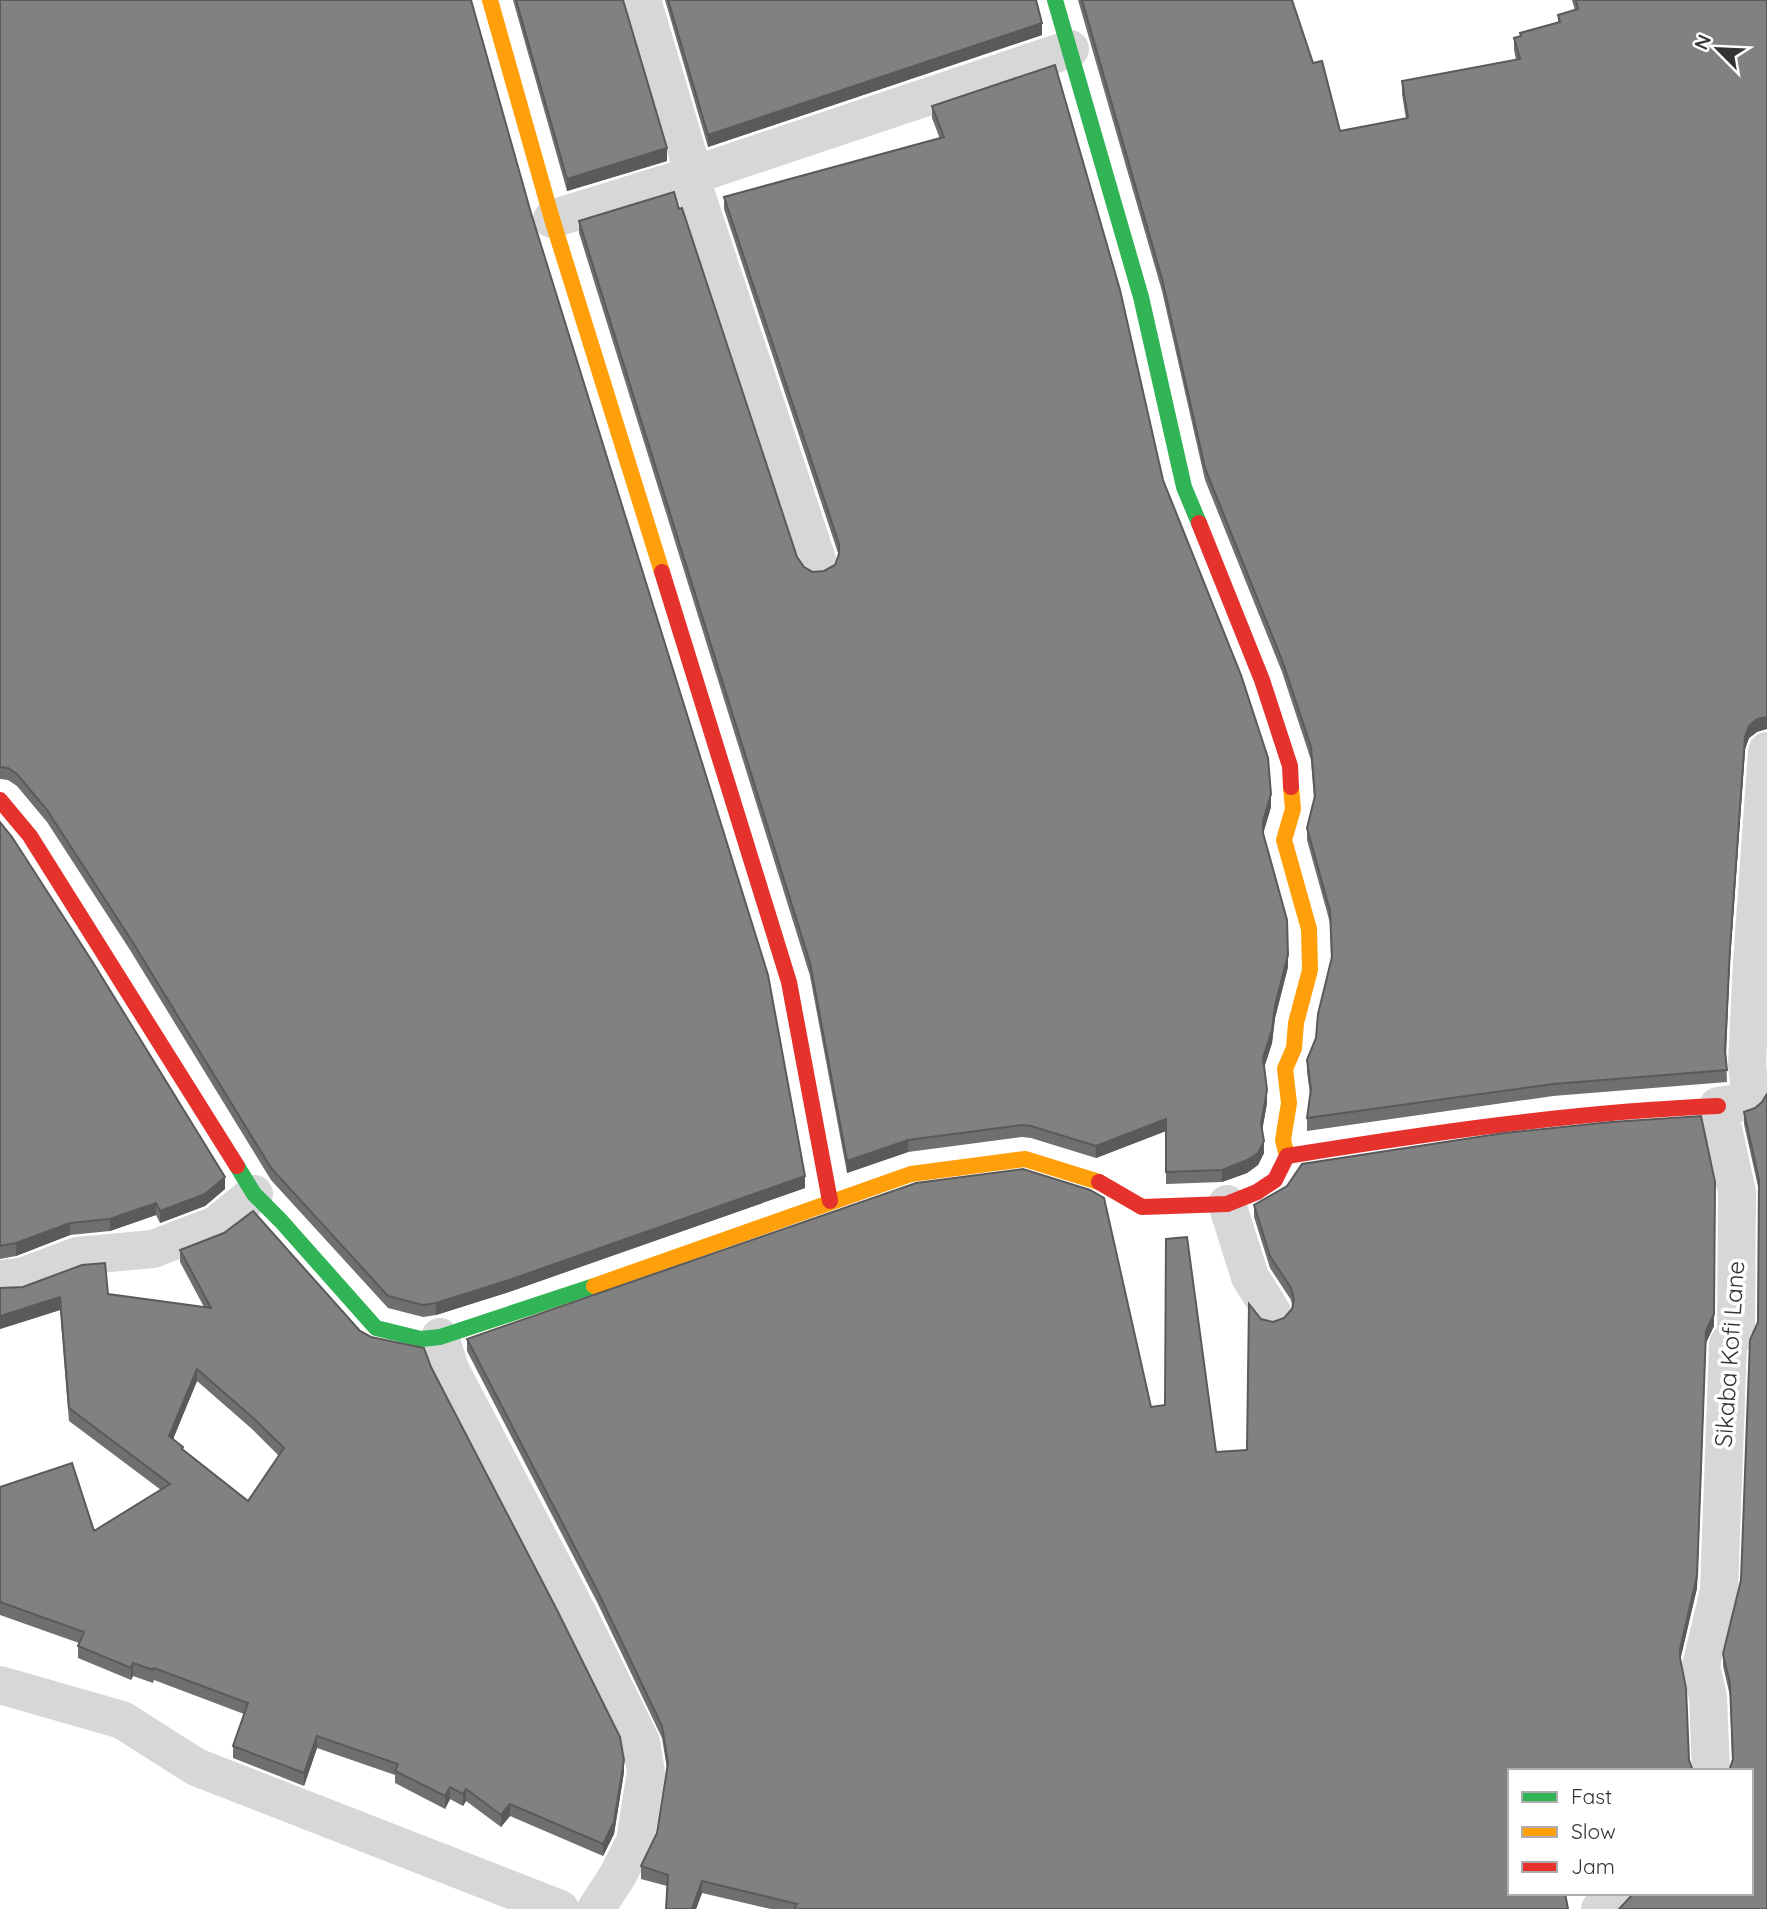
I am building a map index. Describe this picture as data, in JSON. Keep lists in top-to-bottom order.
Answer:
{
  "streets": {
    "street": ["Sikaba Kofi Lane"]
  },
  "legend": ["Fast", "Slow", "Jam"],
  "north": "top left"
}
